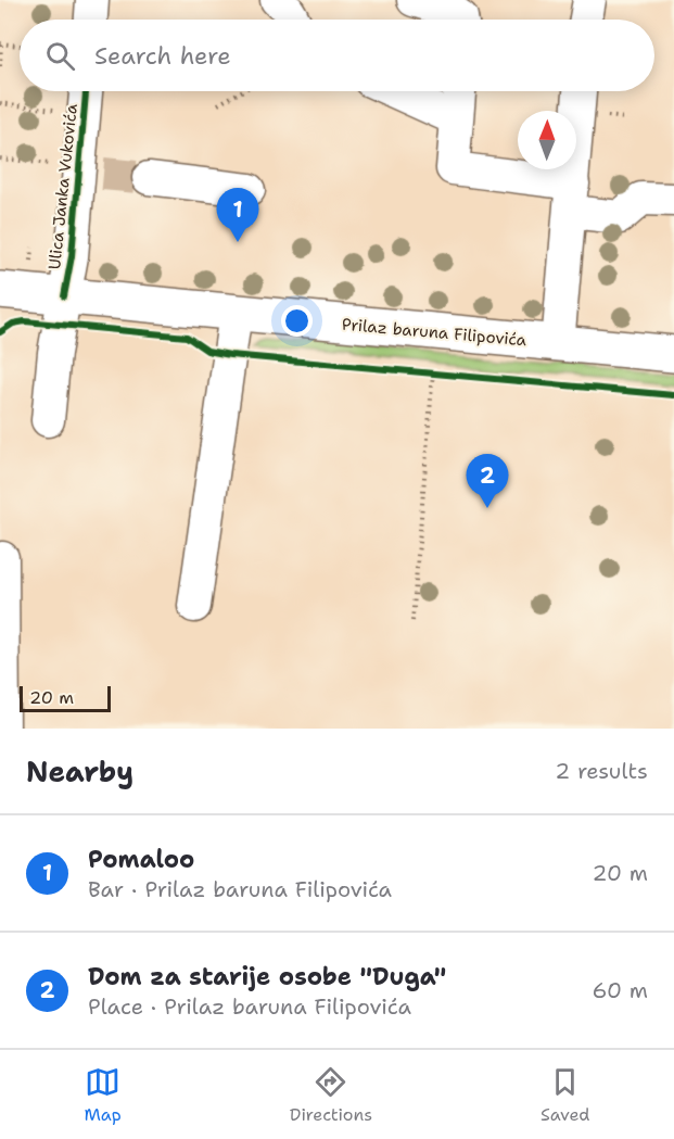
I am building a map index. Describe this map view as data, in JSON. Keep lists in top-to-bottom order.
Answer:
{
  "streets": {
    "main road": ["Prilaz baruna Filipovića"],
    "street": ["Ulica Janka Vukovića"]
  },
  "crossings": [
    ["Ulica Janka Vukovića", "Prilaz baruna Filipovića"]
  ],
  "scale_bar": "20 m",
  "north": "top",
  "page": {
    "search": "Search here",
    "pins": ["1", "2"],
    "scale": "20 m",
    "heading": ["Nearby", "2 results"],
    "list": [
      {
        "mark": "1",
        "name": "Pomaloo",
        "note": "Bar · Prilaz baruna Filipovića",
        "value": "20 m"
      },
      {
        "mark": "2",
        "name": "Dom za starije osobe \"Duga\"",
        "note": "Place · Prilaz baruna Filipovića",
        "value": "60 m"
      }
    ],
    "nav": ["Map", "Directions", "Saved"]
  }
}
